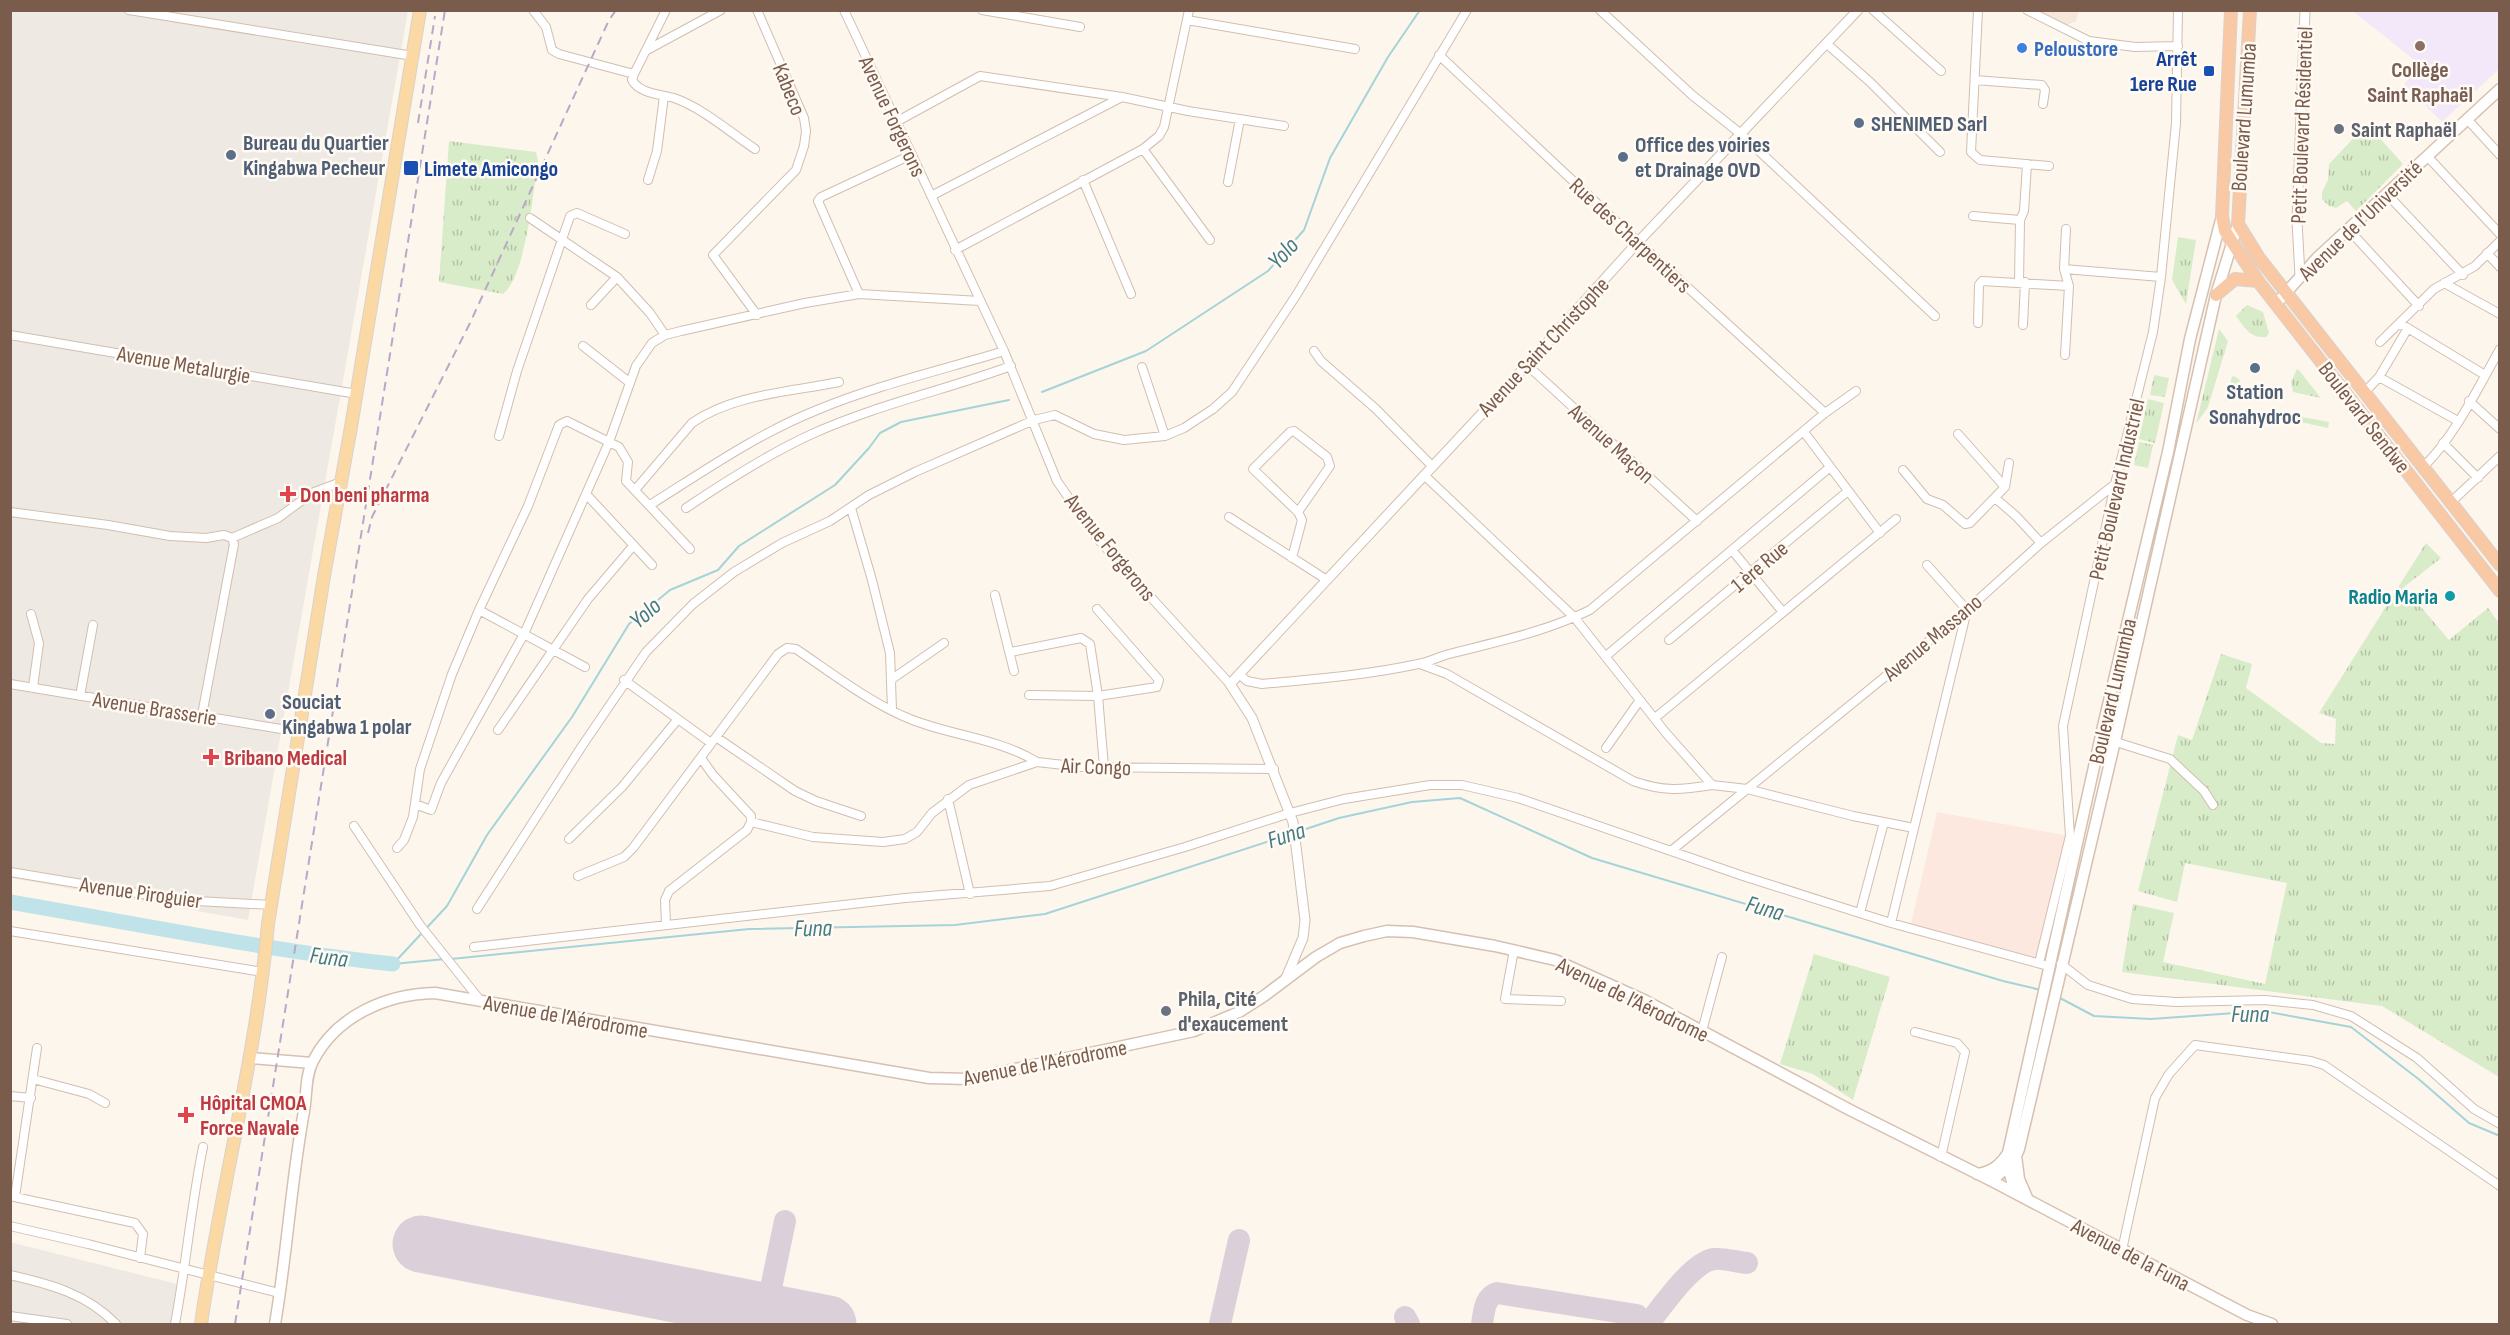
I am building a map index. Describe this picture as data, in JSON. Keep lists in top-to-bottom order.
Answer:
{
  "streets": {
    "highway": ["Boulevard Lumumba", "Boulevard Sendwe"],
    "main road": ["Avenue de l’Université", "Avenue de l’Aérodrome", "Avenue de la Funa"],
    "street": [
      "Kabeco",
      "Avenue Forgerons",
      "Petit Boulevard Résidentiel",
      "Rue des Charpentiers",
      "Avenue Saint Christophe",
      "Avenue Metalurgie",
      "Avenue Maçon",
      "Petit Boulevard Industriel",
      "1 ère Rue",
      "Avenue Massano",
      "Avenue Brasserie",
      "Air Congo",
      "Avenue Piroguier"
    ]
  },
  "crossings": [
    ["Avenue Forgerons", "Avenue Saint Christophe"],
    ["Avenue Forgerons", "Air Congo"],
    ["Avenue Forgerons", "Avenue de l’Aérodrome"],
    ["Boulevard Lumumba", "Boulevard Sendwe"],
    ["Boulevard Lumumba", "Petit Boulevard Industriel"],
    ["Boulevard Lumumba", "Avenue de l’Aérodrome"],
    ["Boulevard Lumumba", "Avenue de la Funa"],
    ["Petit Boulevard Résidentiel", "Avenue de l’Université"],
    ["Avenue de l’Université", "Boulevard Sendwe"],
    ["Rue des Charpentiers", "Avenue Saint Christophe"],
    ["Avenue Saint Christophe", "Avenue Maçon"],
    ["Petit Boulevard Industriel", "Avenue Massano"],
    ["Avenue de l’Aérodrome", "Avenue de la Funa"]
  ],
  "water": ["Yolo", "Funa"],
  "places": {
    "other": [
      "Collège Saint Raphaël",
      "Peloustore",
      "SHENIMED Sarl",
      "Saint Raphaël",
      "Bureau du Quartier Kingabwa Pecheur",
      "Office des voiries et Drainage OVD",
      "Station Sonahydroc",
      "Radio Maria",
      "Souciat Kingabwa 1 polar",
      "Phila, Cité d'exaucement"
    ],
    "transit": ["Arrêt 1ere Rue", "Limete Amicongo"],
    "health": ["Don beni pharma", "Bribano Medical", "Hôpital CMOA Force Navale"]
  }
}
